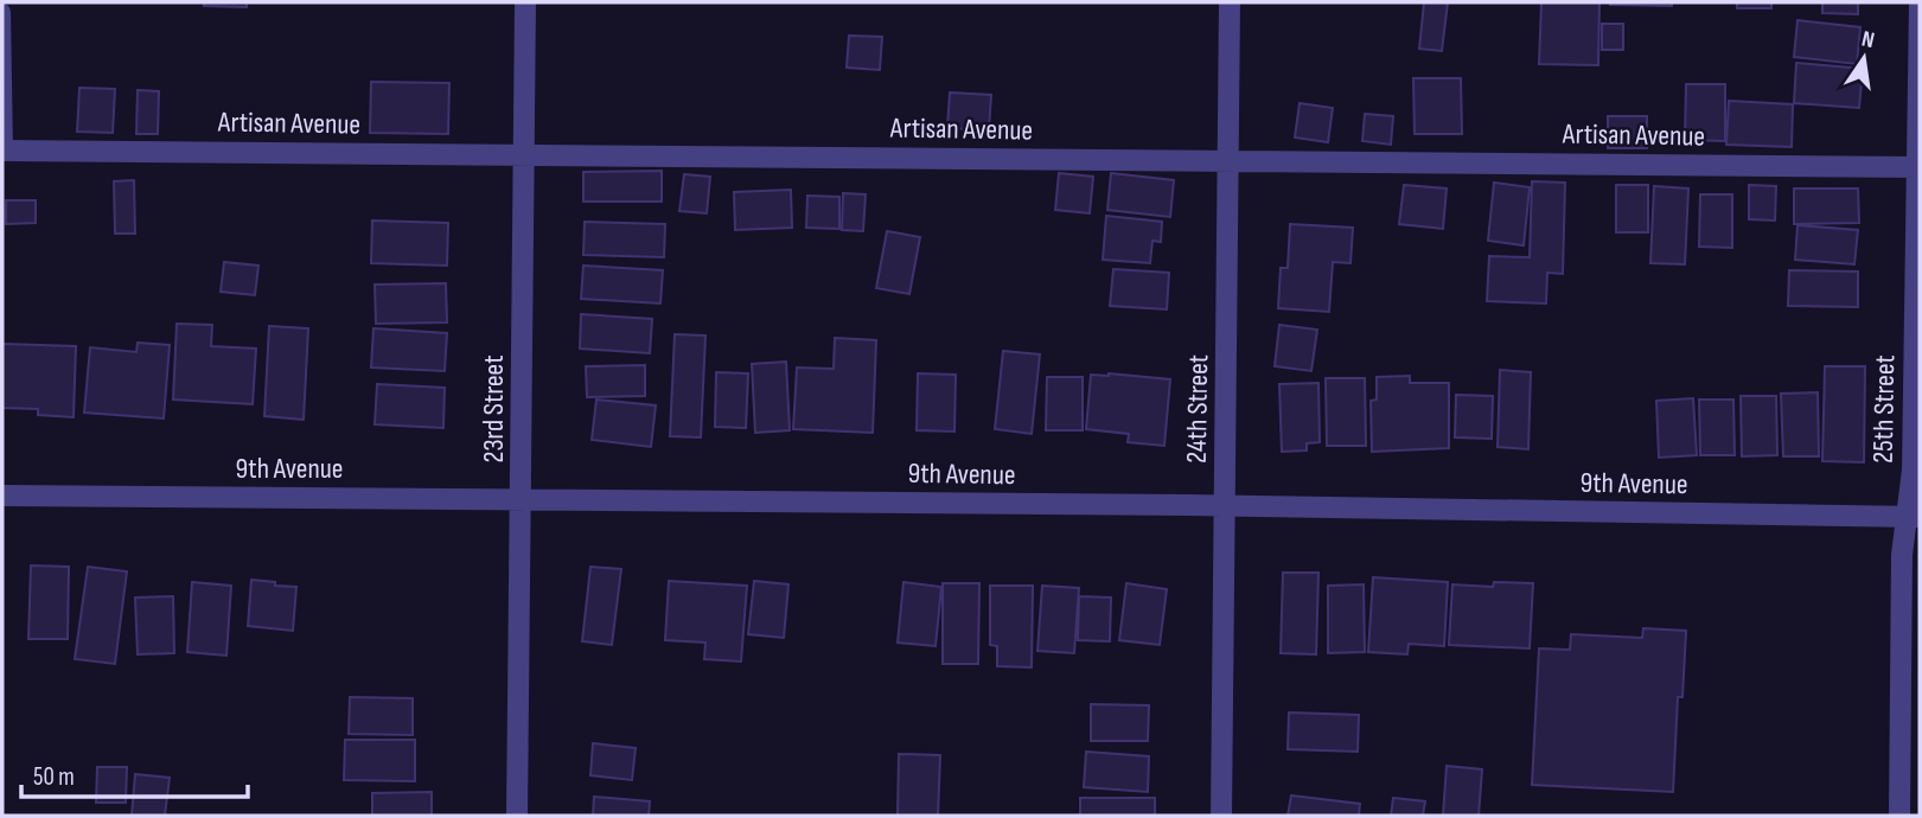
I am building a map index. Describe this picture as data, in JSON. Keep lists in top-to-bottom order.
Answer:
{
  "streets": {
    "street": [
      "Artisan Avenue",
      "23rd Street",
      "24th Street",
      "25th Street",
      "9th Avenue"
    ]
  },
  "crossings": [
    ["Artisan Avenue", "23rd Street"],
    ["Artisan Avenue", "24th Street"],
    ["Artisan Avenue", "25th Street"],
    ["23rd Street", "9th Avenue"],
    ["24th Street", "9th Avenue"],
    ["25th Street", "9th Avenue"]
  ],
  "scale_bar": "50 m",
  "north": "top"
}
